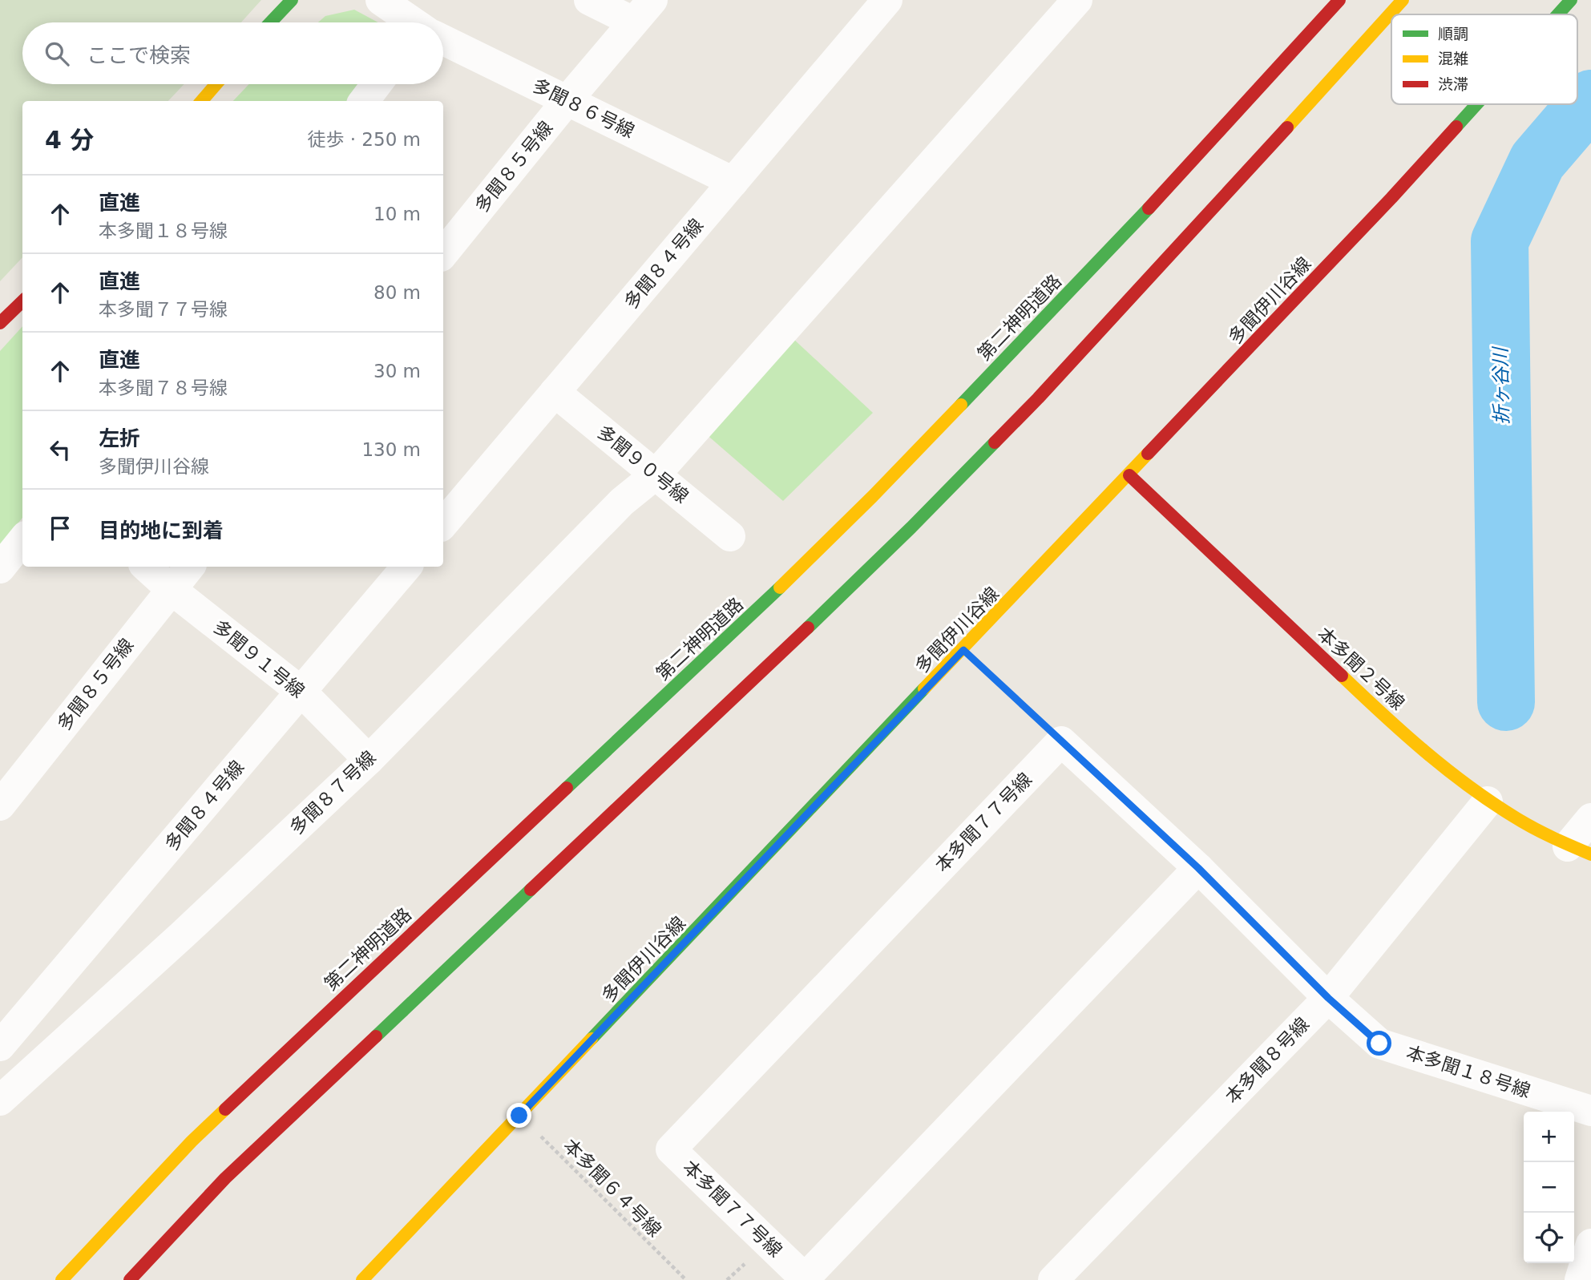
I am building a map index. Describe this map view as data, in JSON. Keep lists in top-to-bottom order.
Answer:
{
  "streets": {
    "main road": ["多聞伊川谷線", "第二神明道路", "本多聞２号線"],
    "street": [
      "多聞８６号線",
      "多聞８５号線",
      "多聞８４号線",
      "多聞９０号線",
      "多聞９１号線",
      "多聞８７号線",
      "本多聞７７号線",
      "本多聞８号線",
      "本多聞１８号線"
    ],
    "path": ["本多聞６４号線"]
  },
  "crossings": [
    ["多聞８６号線", "多聞８５号線"],
    ["多聞８６号線", "多聞８４号線"],
    ["多聞８５号線", "多聞９１号線"],
    ["多聞８４号線", "多聞９０号線"],
    ["多聞８４号線", "多聞９１号線"],
    ["多聞伊川谷線", "本多聞２号線"],
    ["多聞伊川谷線", "本多聞６４号線"],
    ["多聞９０号線", "多聞８７号線"],
    ["多聞９１号線", "多聞８７号線"],
    ["本多聞２号線", "本多聞８号線"],
    ["本多聞８号線", "本多聞１８号線"]
  ],
  "water": ["折ヶ谷川"],
  "legend": ["順調", "混雑", "渋滞"],
  "page": {
    "search": "ここで検索",
    "heading": ["4 分", "徒歩 · 250 m"],
    "list": [
      ["直進", "本多聞１８号線", "10 m"],
      ["直進", "本多聞７７号線", "80 m"],
      ["直進", "本多聞７８号線", "30 m"],
      ["左折", "多聞伊川谷線", "130 m"],
      "目的地に到着"
    ],
    "map_buttons": ["+", "−"]
  }
}
